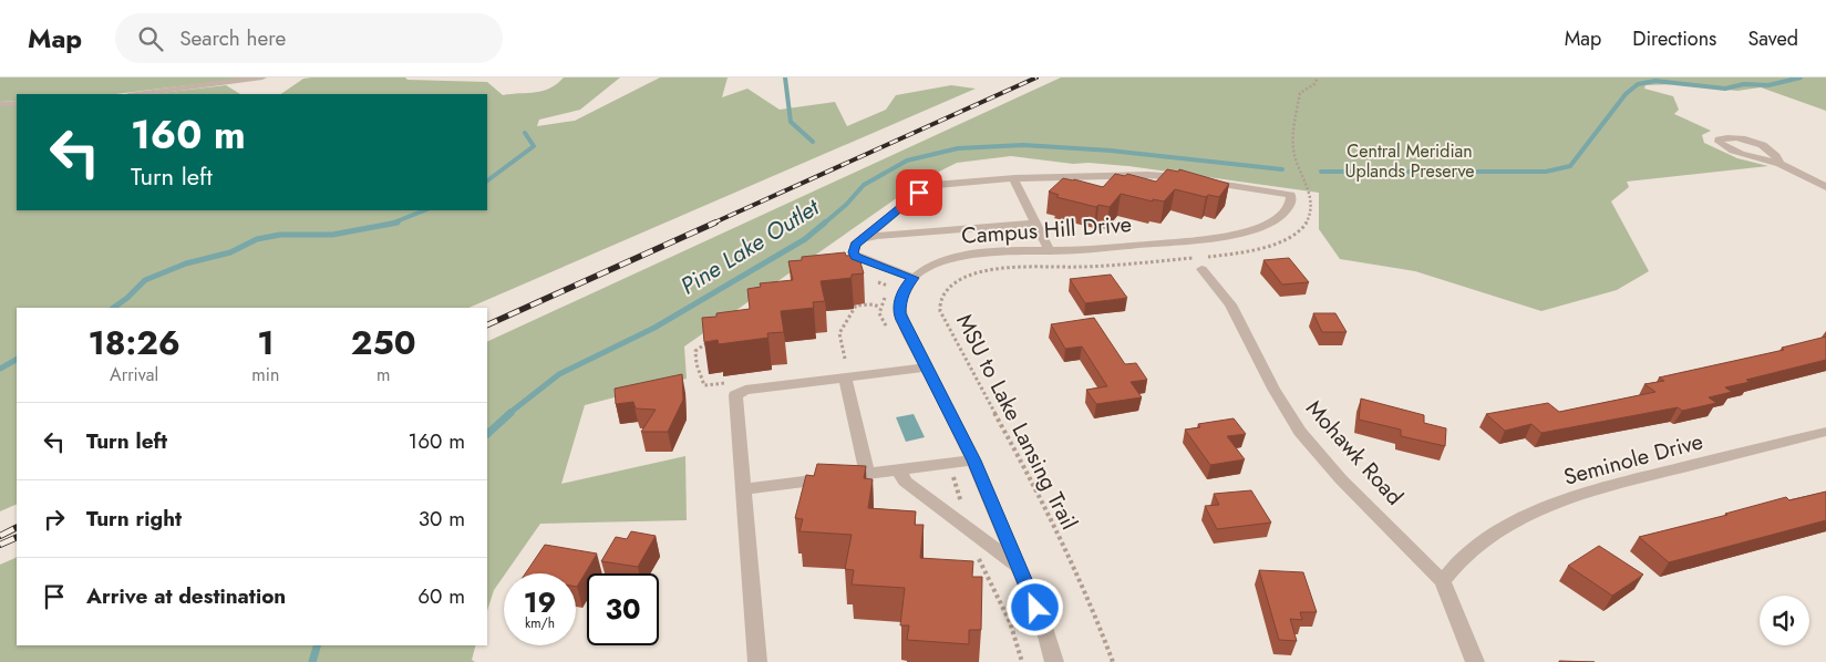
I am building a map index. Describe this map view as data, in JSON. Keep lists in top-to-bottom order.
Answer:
{
  "streets": {
    "street": ["Campus Hill Drive", "Mohawk Road", "Seminole Drive"],
    "path": ["MSU to Lake Lansing Trail"]
  },
  "crossings": [
    ["Mohawk Road", "Seminole Drive"]
  ],
  "water": ["Pine Lake Outlet"],
  "parks": ["Central Meridian Uplands Preserve"],
  "page": {
    "header": "Map",
    "search": "Search here",
    "nav": ["Map", "Directions", "Saved"],
    "turn": ["160 m", "Turn left"],
    "eta": [
      "18:26",
      "Arrival",
      "1",
      "min",
      "250",
      "m"
    ],
    "list": [
      {
        "name": "Turn left",
        "value": "160 m"
      },
      {
        "name": "Turn right",
        "value": "30 m"
      },
      {
        "name": "Arrive at destination",
        "value": "60 m"
      }
    ],
    "speed": "19 km/h",
    "limit": "30"
  }
}
